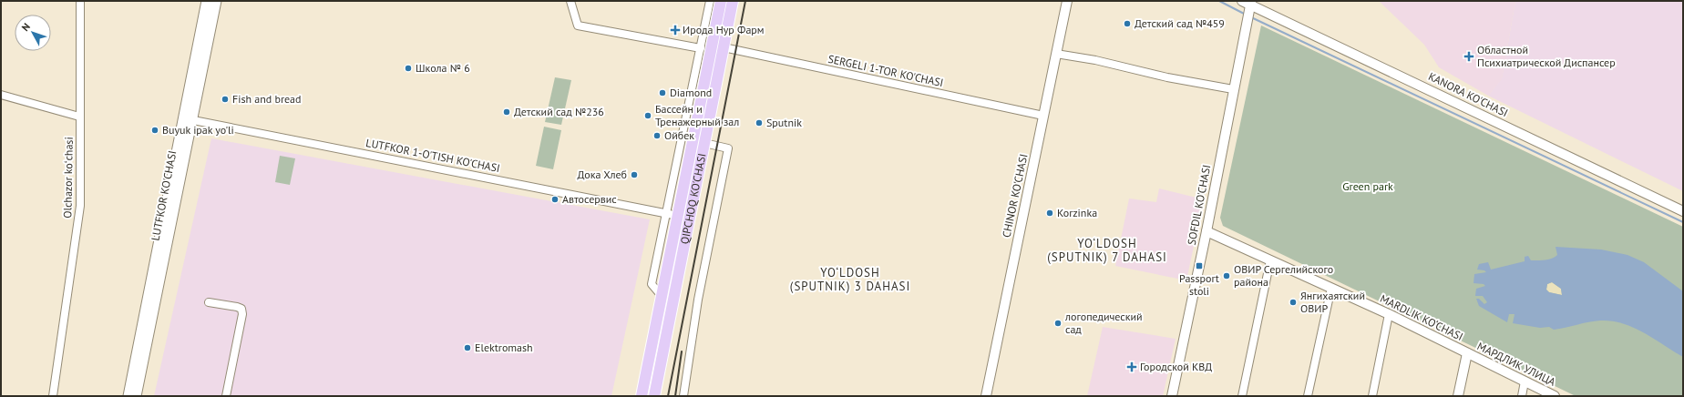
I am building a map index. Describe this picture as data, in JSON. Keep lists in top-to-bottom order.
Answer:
{
  "streets": {
    "main road": ["LUTFKOR KO'CHASI", "QIPCHOQ KO'CHASI"],
    "street": [
      "SERGELI 1-TOR KO'CHASI",
      "KANORA KO'CHASI",
      "LUTFKOR 1-O'TISH KO'CHASI",
      "Olchazor koʻchasi",
      "CHINOR KO'CHASI",
      "SOFDIL KO'CHASI",
      "MARDLIK KO‘CHASI",
      "МАРДЛИК УЛИЦА"
    ]
  },
  "crossings": [
    ["SERGELI 1-TOR KO'CHASI", "CHINOR KO'CHASI"],
    ["SERGELI 1-TOR KO'CHASI", "QIPCHOQ KO'CHASI"],
    ["KANORA KO'CHASI", "SOFDIL KO'CHASI"],
    ["LUTFKOR 1-O'TISH KO'CHASI", "LUTFKOR KO'CHASI"],
    ["LUTFKOR 1-O'TISH KO'CHASI", "QIPCHOQ KO'CHASI"],
    ["SOFDIL KO'CHASI", "MARDLIK KO‘CHASI"],
    ["MARDLIK KO‘CHASI", "МАРДЛИК УЛИЦА"]
  ],
  "districts": ["YO‘LDOSH (SPUTNIK) 7 DAHASI", "YO‘LDOSH (SPUTNIK) 3 DAHASI"],
  "parks": ["Green park"],
  "places": {
    "other": [
      "Детский сад №459",
      "Школа № 6",
      "Diamond",
      "Fish and bread",
      "Детский сад №236",
      "Бассейн и Тренажерный зал",
      "Sputnik",
      "Buyuk ipak yo'li",
      "Ойбек",
      "Дока Хлеб",
      "Автосервис",
      "Korzinka",
      "ОВИР Сергелийского района",
      "Янгихаятский ОВИР",
      "логопедический сад",
      "Elektromash"
    ],
    "health": ["Ирода Нур Фарм", "Областной Психиатрической Диспансер", "Городской КВД"],
    "transit": ["Passport stoli"]
  },
  "north": "top left"
}
